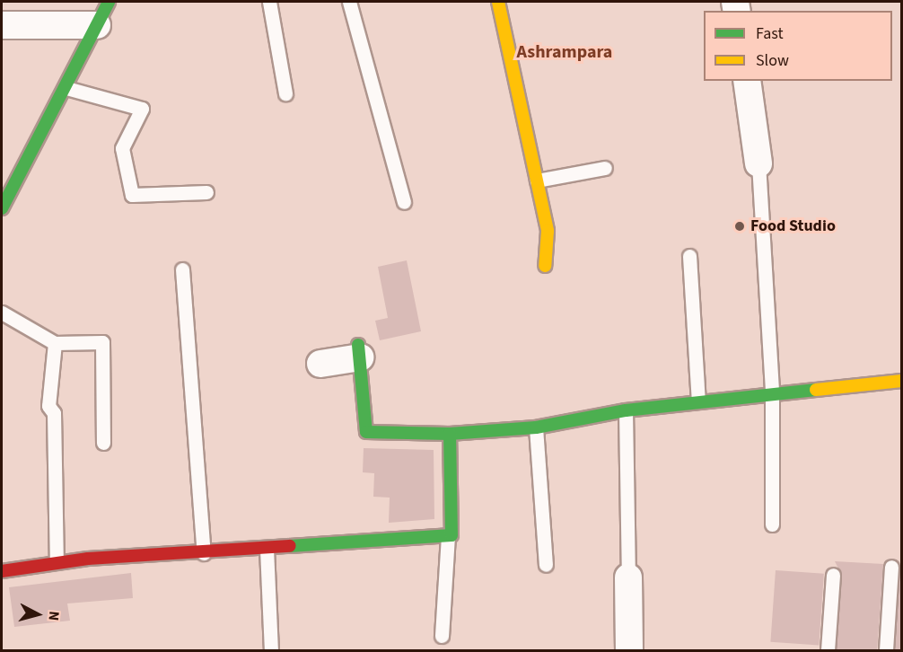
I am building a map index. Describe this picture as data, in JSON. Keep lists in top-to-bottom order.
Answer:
{
  "districts": ["Ashrampara"],
  "places": ["Food Studio"],
  "legend": ["Fast", "Slow"],
  "north": "right"
}
